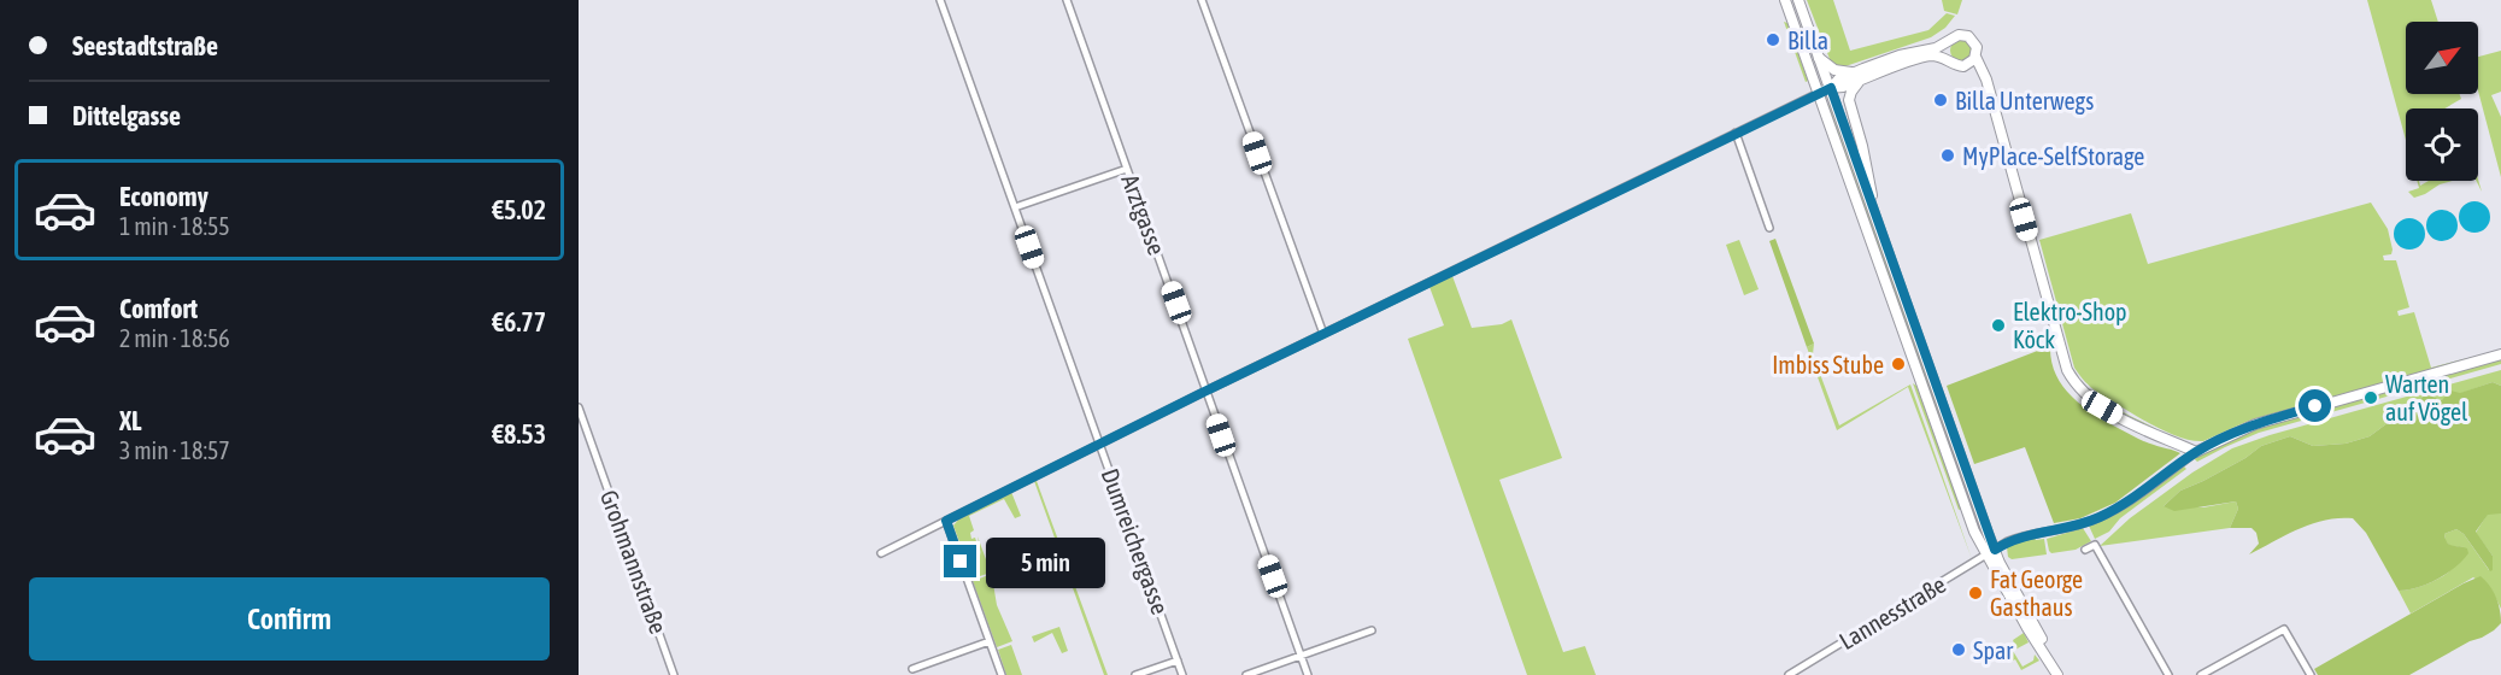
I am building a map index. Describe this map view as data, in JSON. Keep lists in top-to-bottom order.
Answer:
{
  "streets": {
    "street": [
      "Arztgasse",
      "Dumreichergasse",
      "Grohmannstraße",
      "Lannesstraße"
    ]
  },
  "places": [
    "Billa",
    "Billa Unterwegs",
    "MyPlace-SelfStorage",
    "Elektro-Shop Köck",
    "Imbiss Stube",
    "Warten auf Vögel",
    "Fat George Gasthaus",
    "Spar"
  ],
  "north": "top right",
  "page": {
    "banner": ["Seestadtstraße", "Dittelgasse"],
    "list": [
      {
        "name": "Economy",
        "note": "1 min · 18:55",
        "value": "€5.02"
      },
      {
        "name": "Comfort",
        "note": "2 min · 18:56",
        "value": "€6.77"
      },
      {
        "name": "XL",
        "note": "3 min · 18:57",
        "value": "€8.53"
      }
    ],
    "bubble": "5 min",
    "buttons": "Confirm"
  }
}
